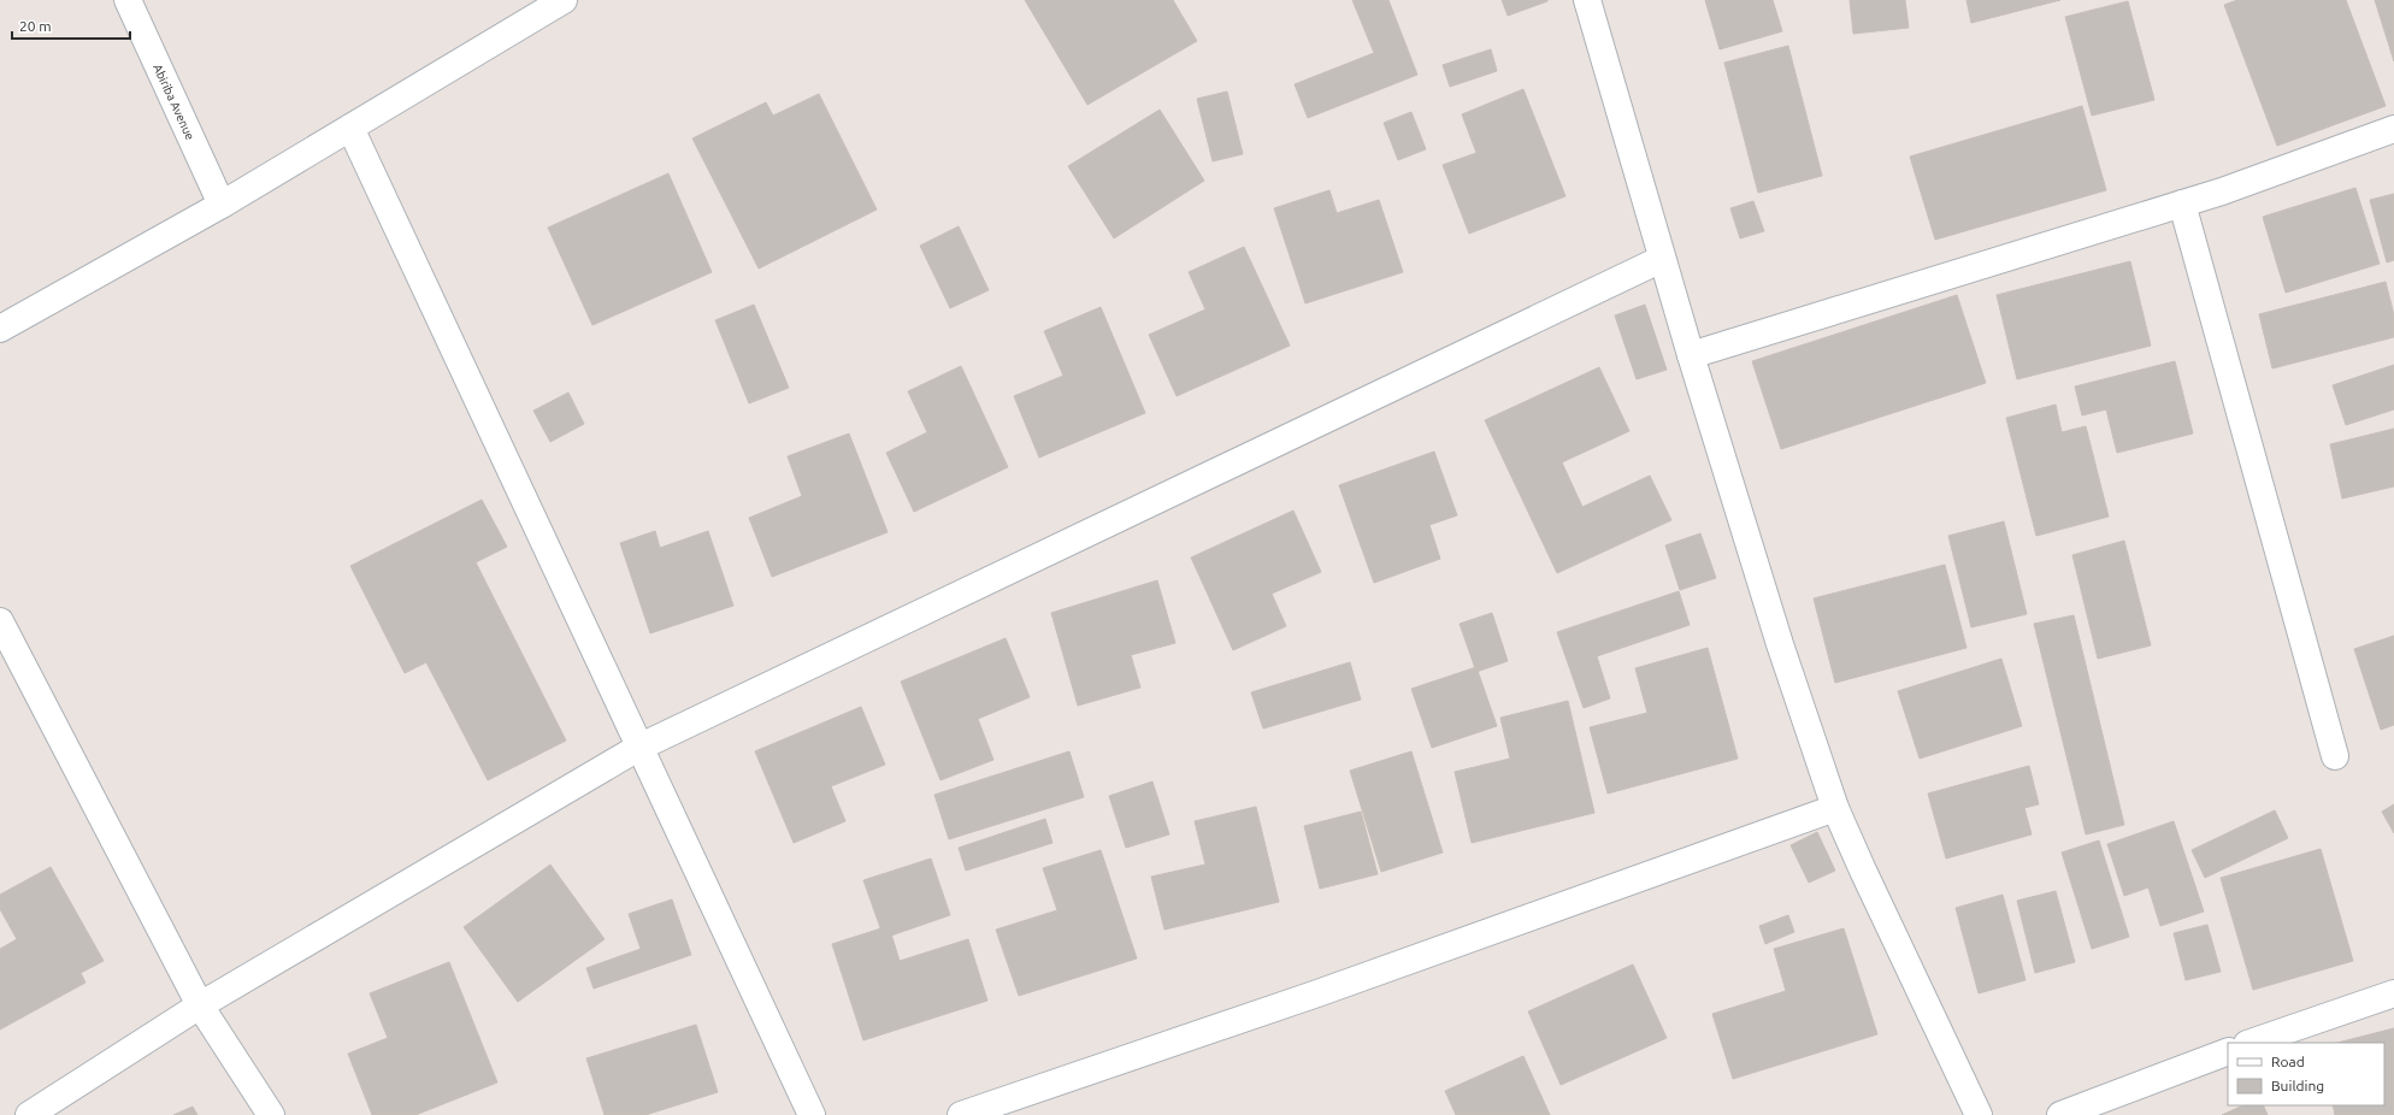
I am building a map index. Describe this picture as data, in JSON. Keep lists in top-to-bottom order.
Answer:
{
  "streets": {
    "street": ["Abiriba Avenue"]
  },
  "legend": ["Road", "Building"],
  "scale_bar": "20 m"
}
